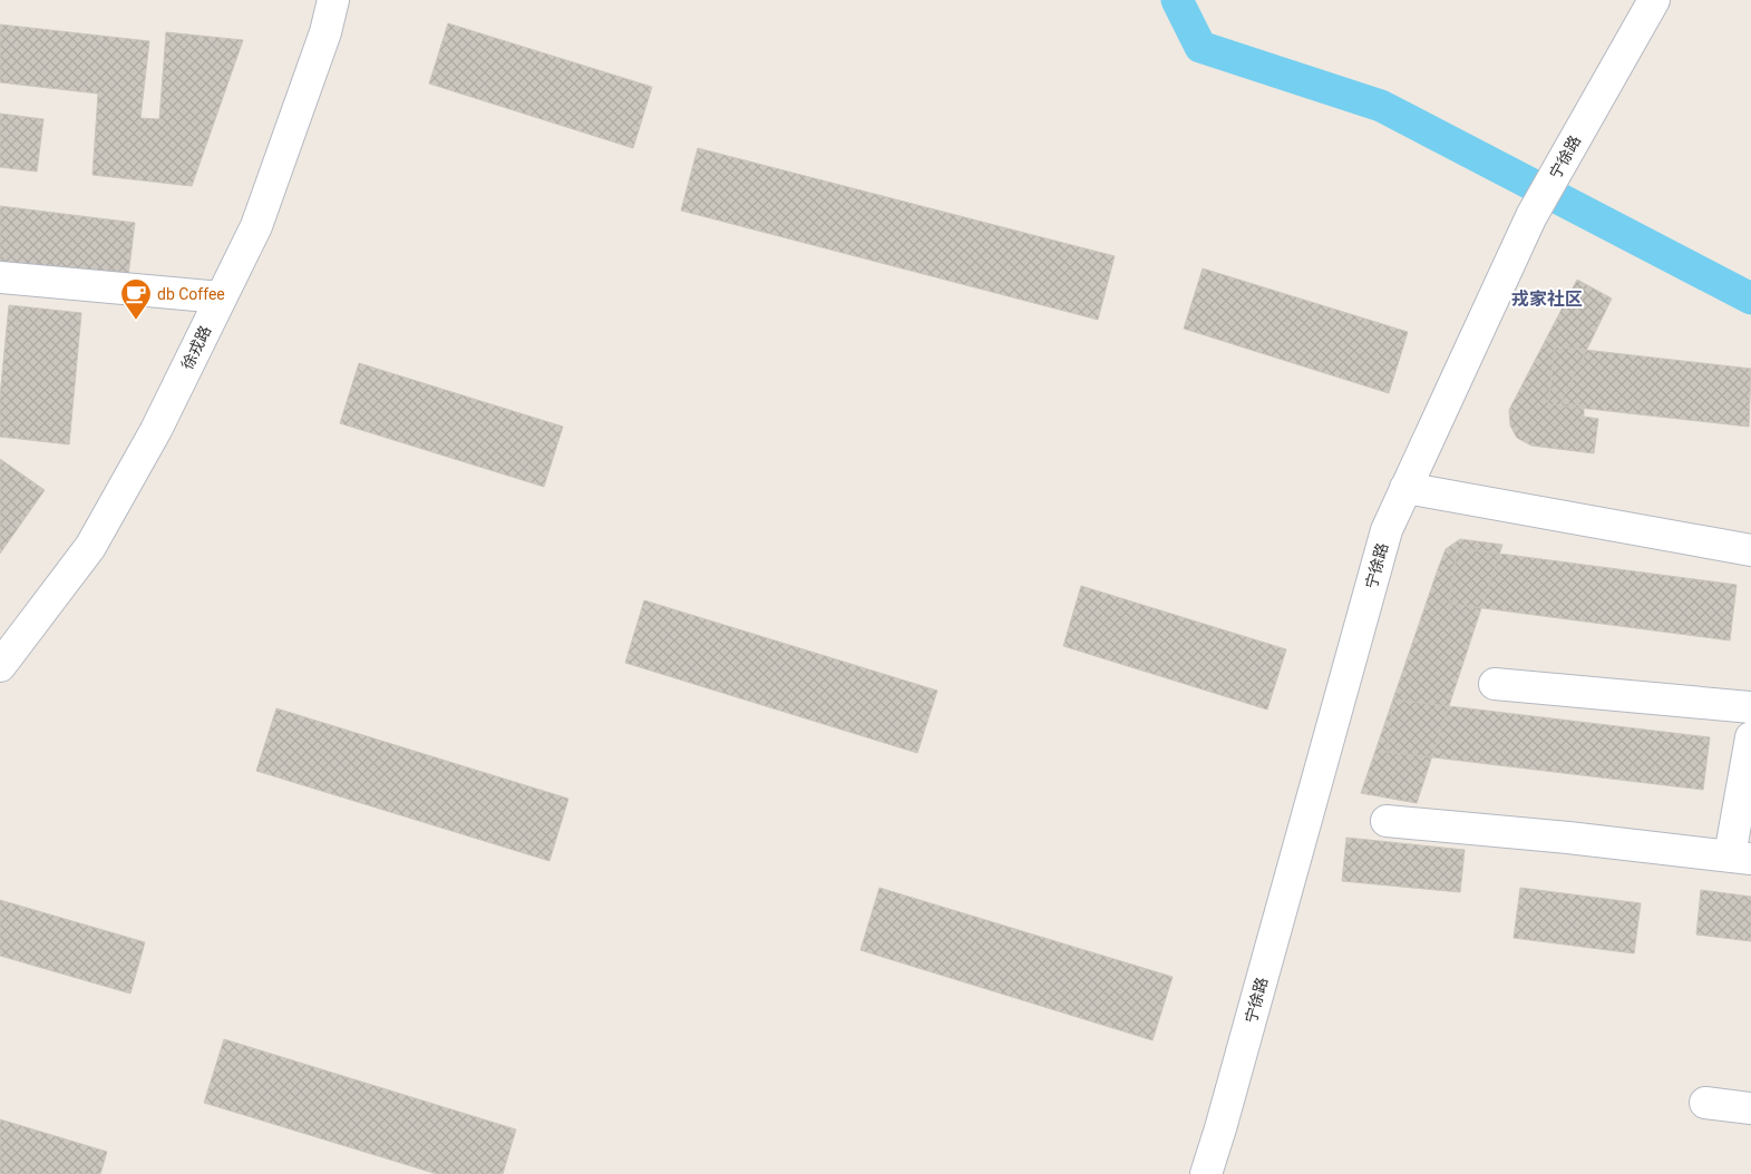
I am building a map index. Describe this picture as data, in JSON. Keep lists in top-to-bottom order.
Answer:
{
  "streets": {
    "street": ["宁徐路", "徐戎路"]
  },
  "districts": ["戎家社区"],
  "places": {
    "cafe": ["db Coffee"]
  }
}
